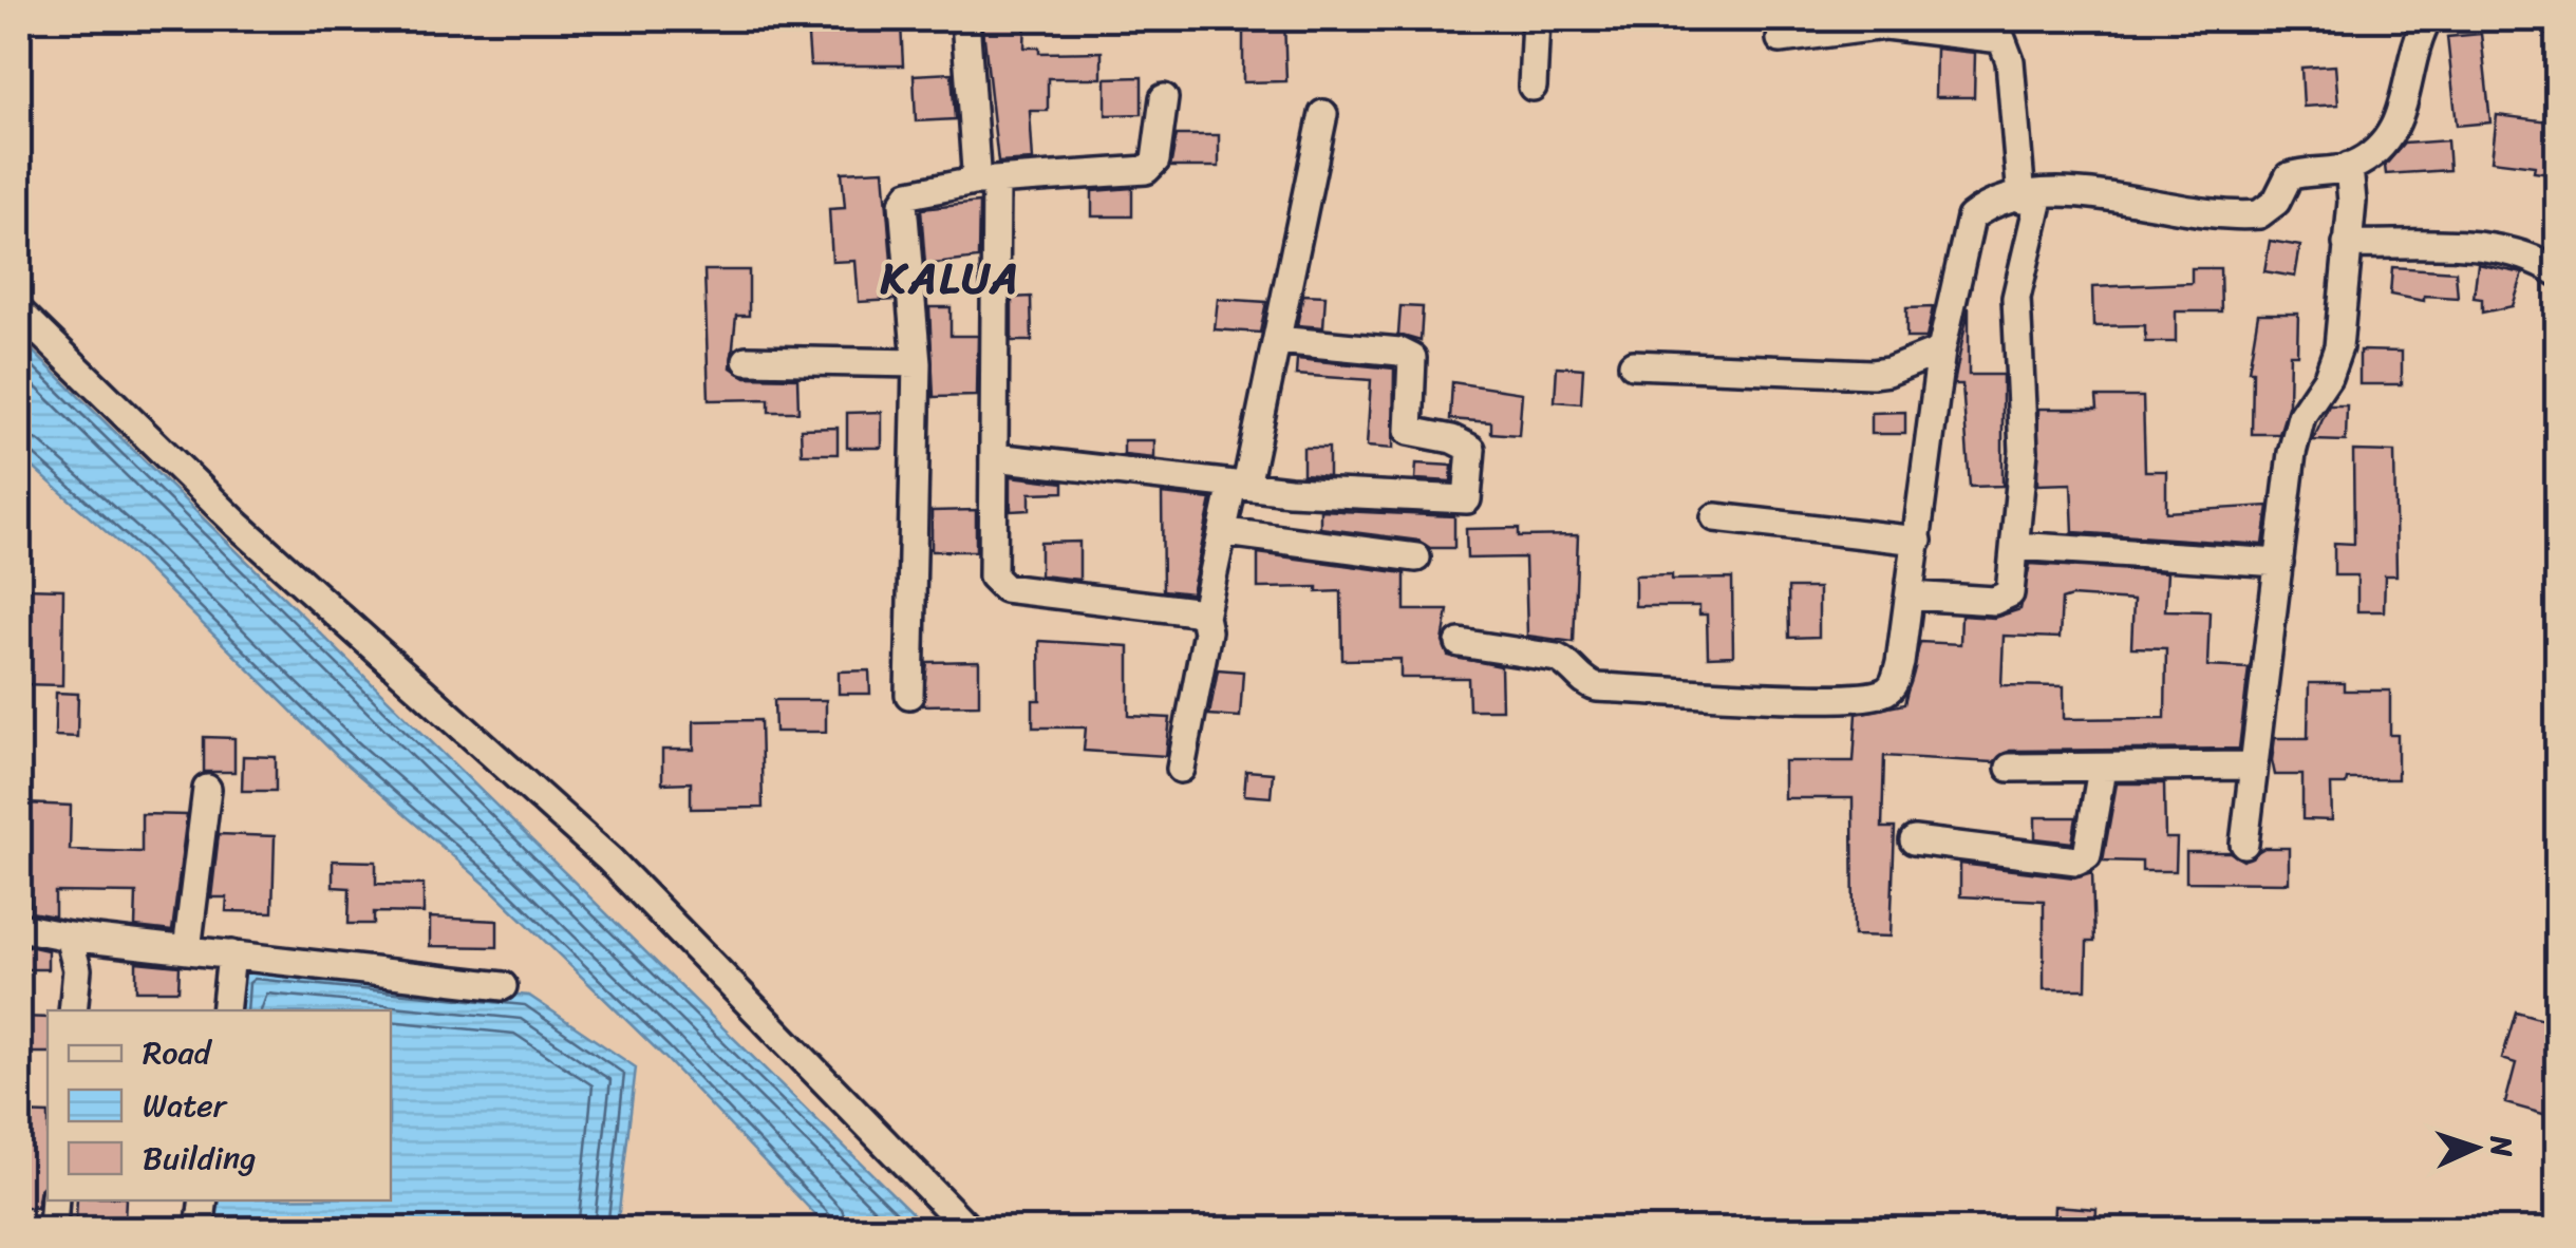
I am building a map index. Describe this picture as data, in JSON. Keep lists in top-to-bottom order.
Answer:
{
  "districts": ["KALUA"],
  "legend": ["Road", "Water", "Building"],
  "north": "right"
}
